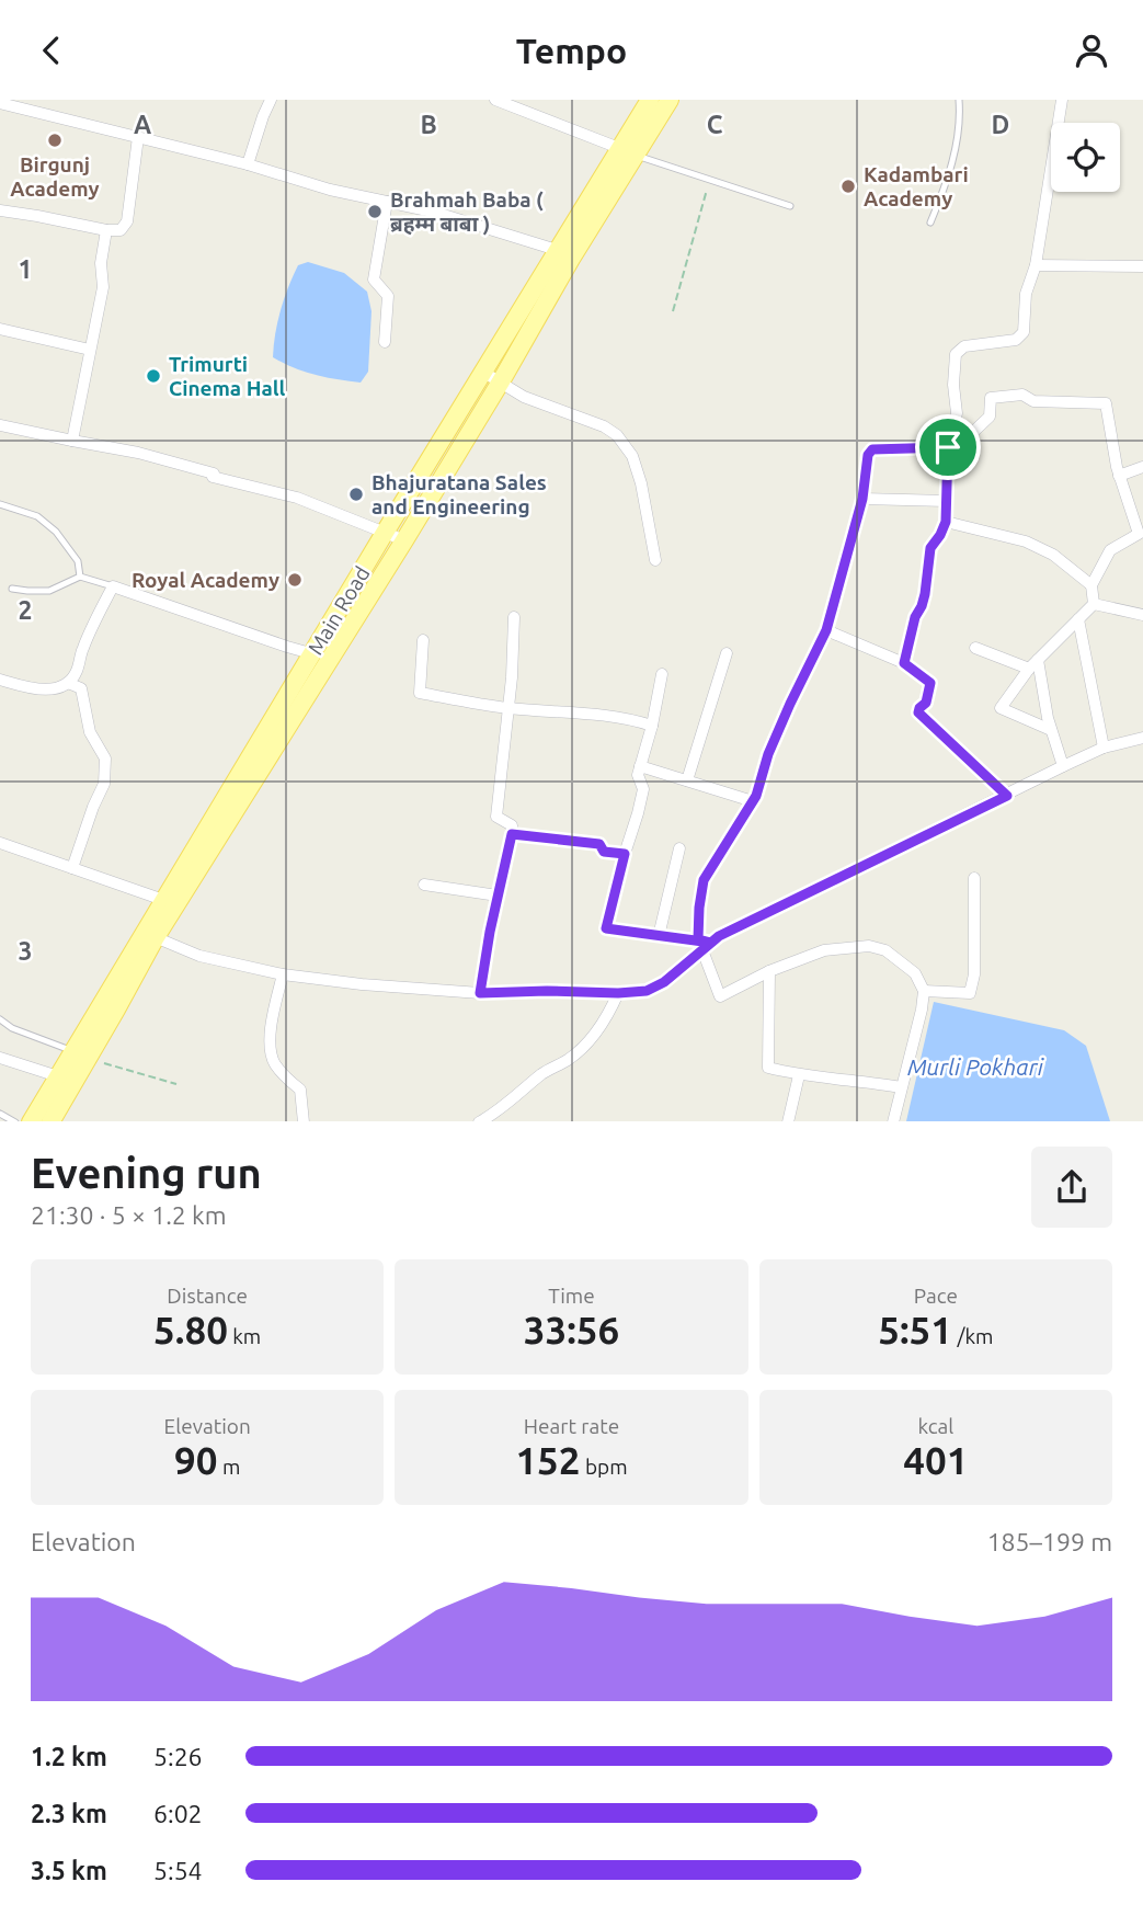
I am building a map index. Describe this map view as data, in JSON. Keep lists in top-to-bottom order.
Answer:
{
  "streets": {
    "main road": ["Main Road"]
  },
  "water": ["Murli Pokhari"],
  "places": [
    "Birgunj Academy",
    "Kadambari Academy",
    "Brahmah Baba ( ब्रहम्म बाबा )",
    "Trimurti Cinema Hall",
    "Bhajuratana Sales and Engineering",
    "Royal Academy"
  ],
  "page": {
    "header": "Tempo",
    "heading": ["Evening run", "21:30 · 5 × 1.2 km"],
    "stats": [
      ["Distance", "5.80 km"],
      ["Time", "33:56"],
      ["Pace", "5:51 /km"],
      ["Elevation", "90 m"],
      ["Heart rate", "152 bpm"],
      ["kcal", "401"]
    ],
    "chart": ["Elevation", "185–199 m"],
    "list": [
      {
        "name": "1.2 km",
        "note": "5:26"
      },
      {
        "name": "2.3 km",
        "note": "6:02"
      },
      {
        "name": "3.5 km",
        "note": "5:54"
      }
    ]
  },
  "grid": {
    "columns": [
      "A",
      "B",
      "C",
      "D"
    ],
    "rows": ["1", "2", "3"]
  }
}
